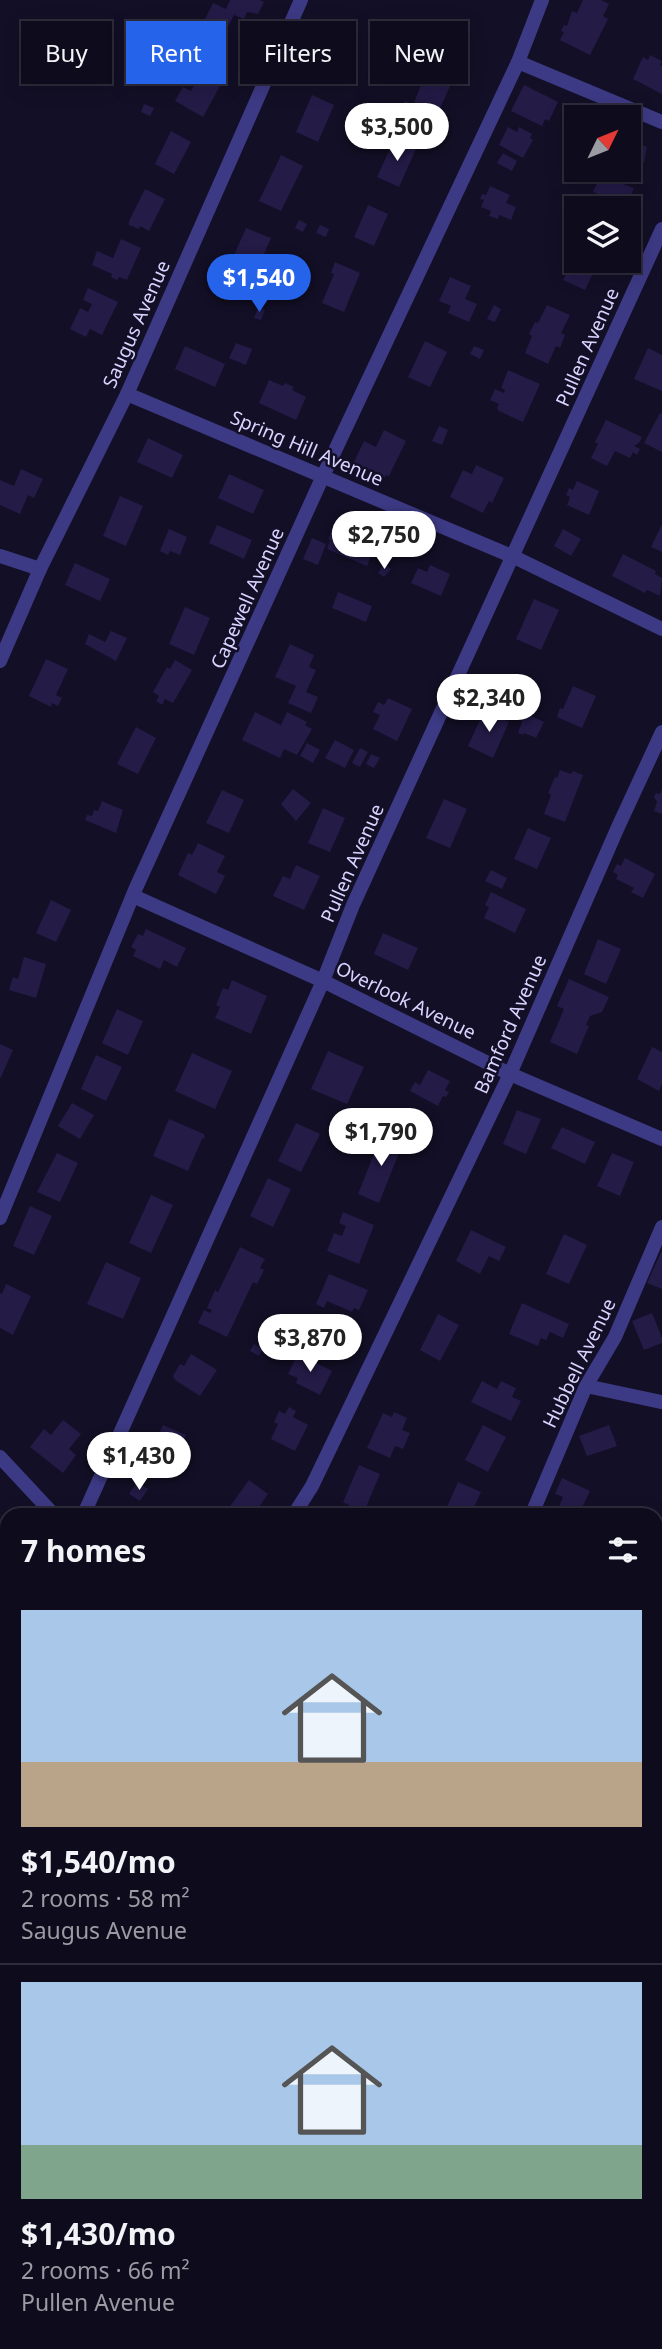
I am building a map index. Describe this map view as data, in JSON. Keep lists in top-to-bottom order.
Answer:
{
  "streets": {
    "street": [
      "Saugus Avenue",
      "Pullen Avenue",
      "Spring Hill Avenue",
      "Capewell Avenue",
      "Overlook Avenue",
      "Bamford Avenue",
      "Hubbell Avenue"
    ]
  },
  "crossings": [
    ["Saugus Avenue", "Spring Hill Avenue"],
    ["Pullen Avenue", "Spring Hill Avenue"],
    ["Pullen Avenue", "Overlook Avenue"],
    ["Spring Hill Avenue", "Capewell Avenue"],
    ["Capewell Avenue", "Overlook Avenue"],
    ["Overlook Avenue", "Bamford Avenue"]
  ],
  "north": "top right",
  "page": {
    "chip": [
      "Buy",
      "Rent",
      "Filters",
      "New"
    ],
    "price": [
      "$3,500",
      "$1,540",
      "$2,750",
      "$2,340",
      "$1,790",
      "$3,870",
      "$1,430"
    ],
    "heading": "7 homes",
    "list": [
      {
        "name": "$1,540/mo",
        "note": "2 rooms · 58 m² · Saugus Avenue"
      },
      {
        "name": "$1,430/mo",
        "note": "2 rooms · 66 m² · Pullen Avenue"
      }
    ]
  }
}
